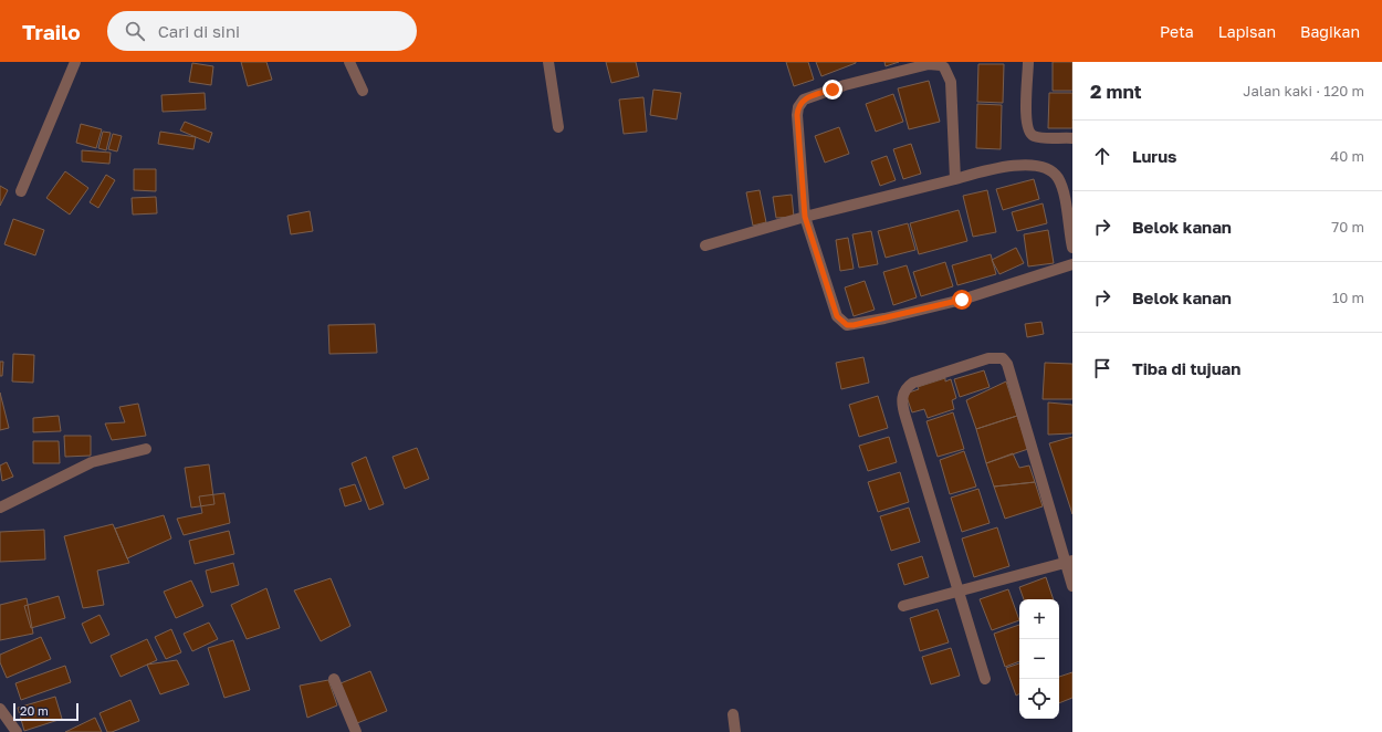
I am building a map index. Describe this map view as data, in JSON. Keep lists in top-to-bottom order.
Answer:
{
  "scale_bar": "20 m",
  "page": {
    "header": "Trailo",
    "search": "Cari di sini",
    "nav": ["Peta", "Lapisan", "Bagikan"],
    "heading": ["2 mnt", "Jalan kaki · 120 m"],
    "list": [
      ["Lurus", "40 m"],
      ["Belok kanan", "70 m"],
      ["Belok kanan", "10 m"],
      "Tiba di tujuan"
    ],
    "map_buttons": ["+", "−"],
    "scale": "20 m"
  }
}
